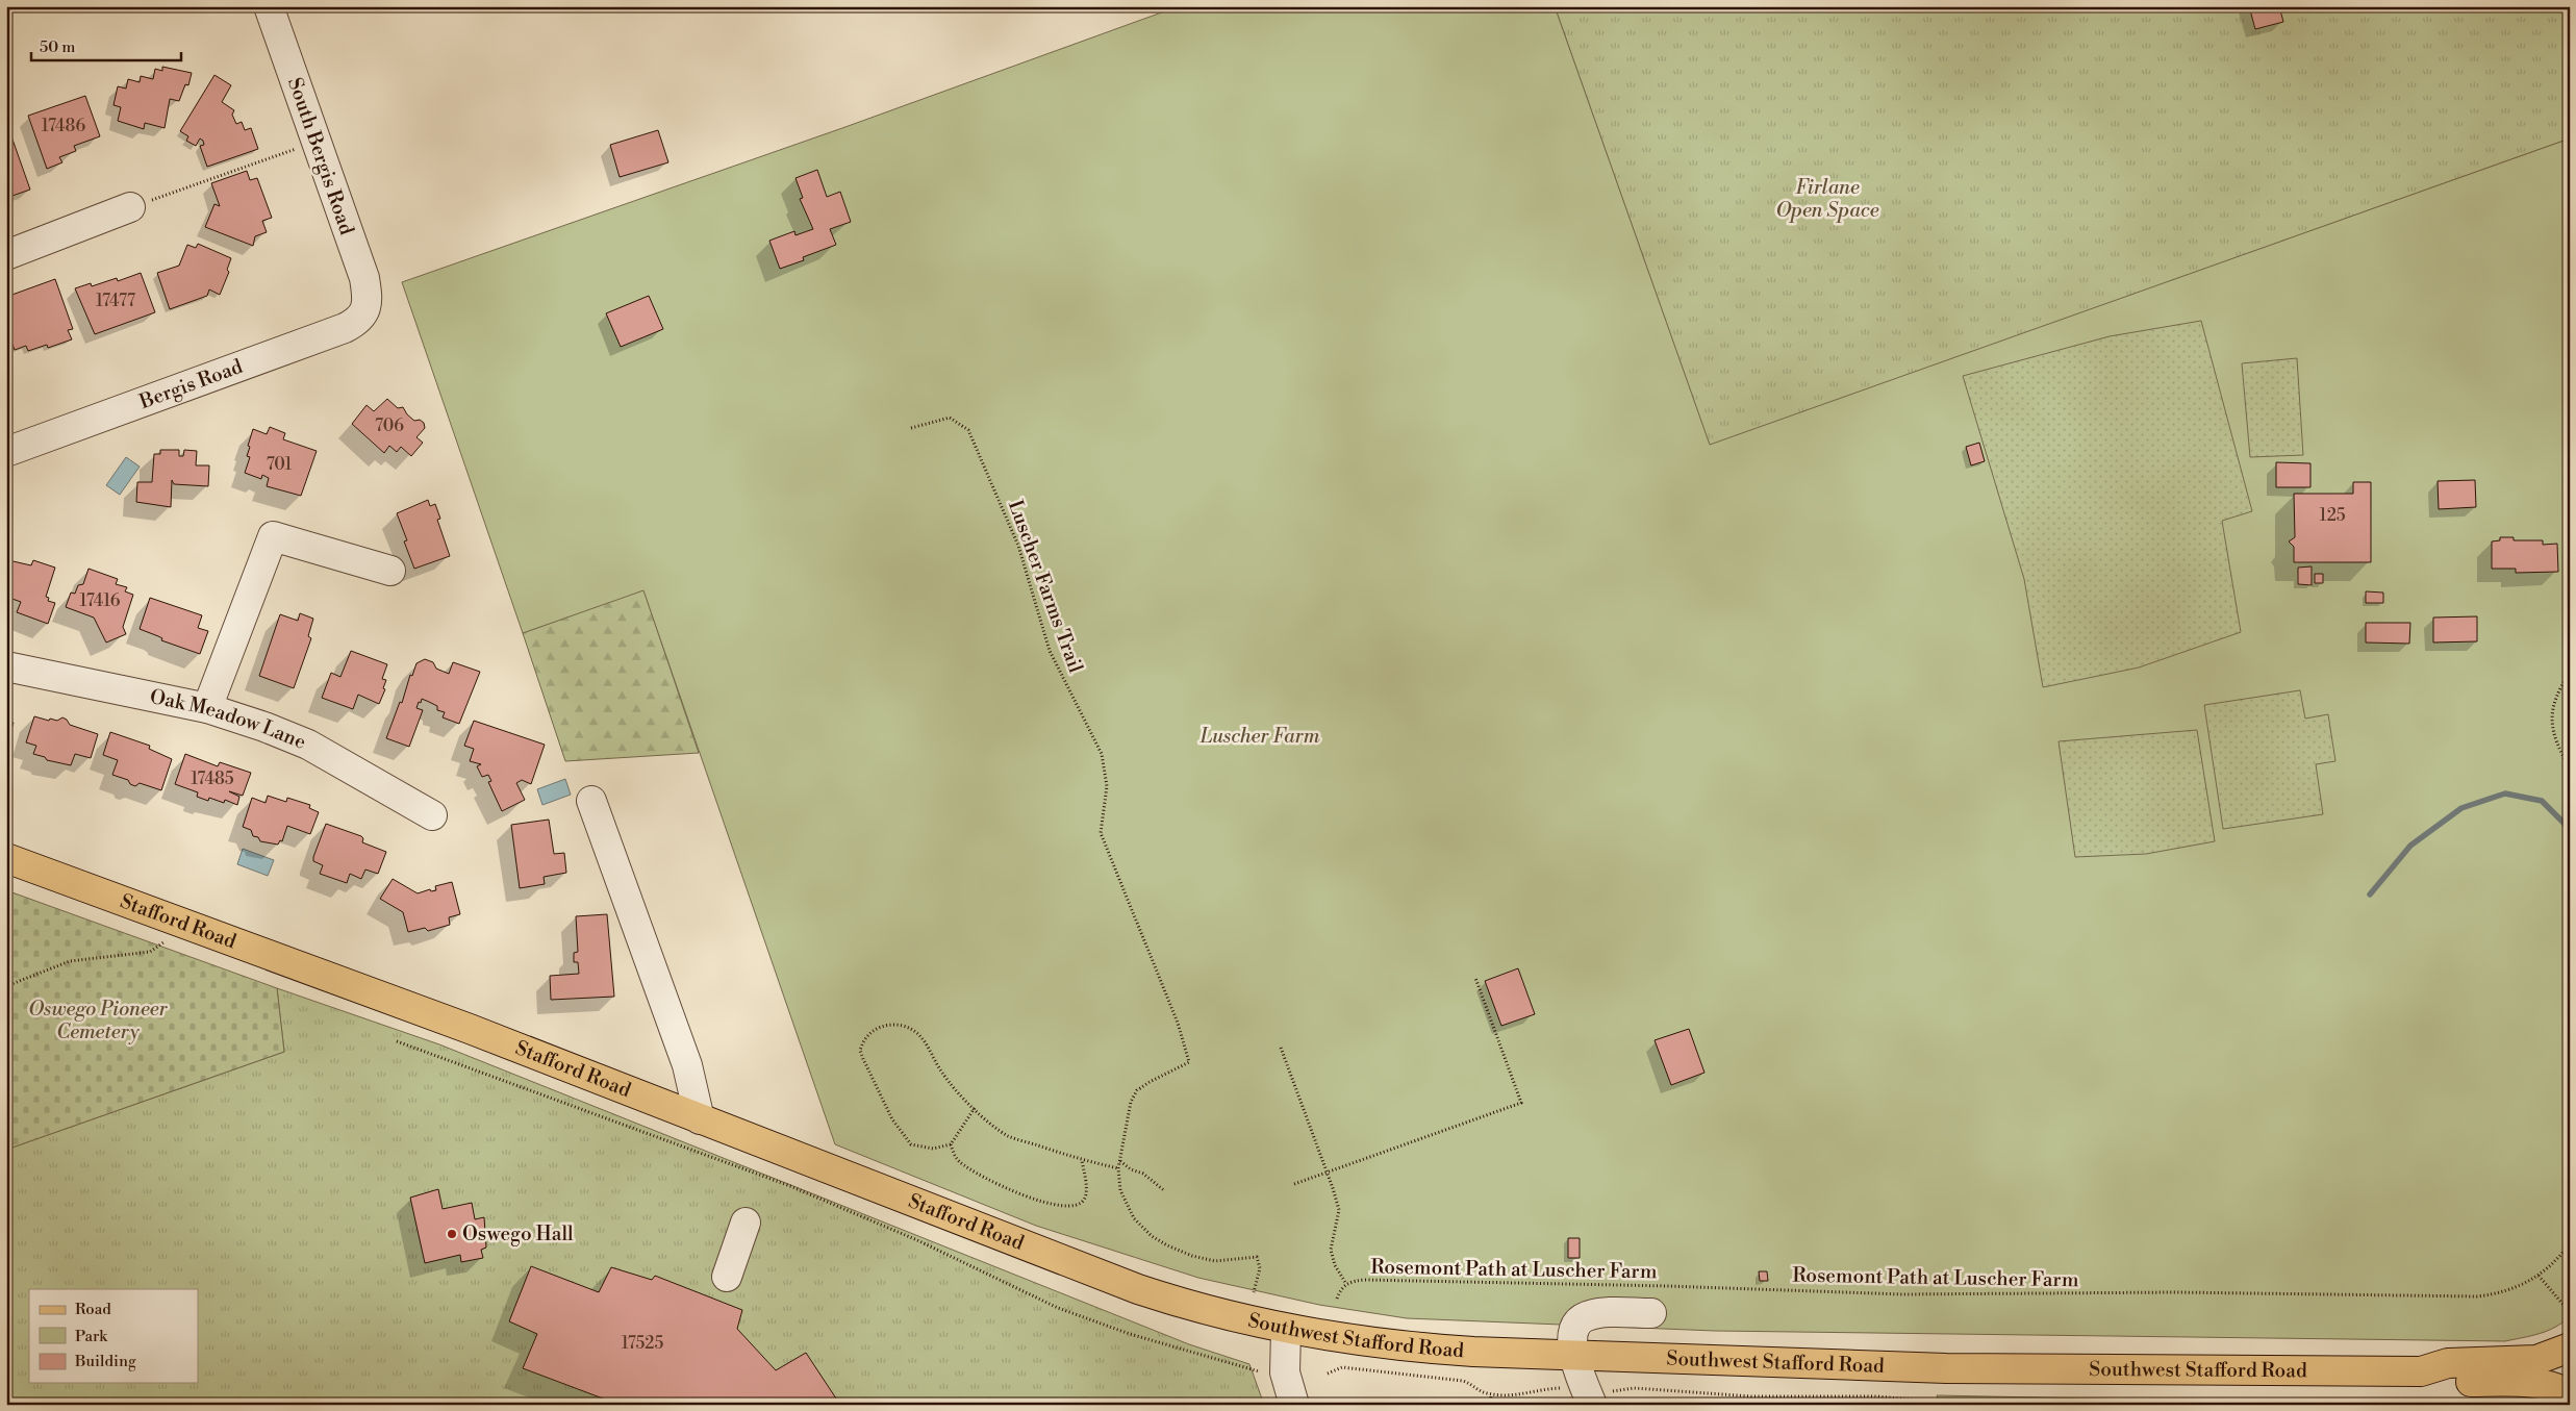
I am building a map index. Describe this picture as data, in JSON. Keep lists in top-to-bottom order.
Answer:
{
  "streets": {
    "main road": ["Stafford Road", "Southwest Stafford Road"],
    "street": ["South Bergis Road", "Bergis Road", "Oak Meadow Lane"],
    "path": ["Luscher Farms Trail", "Rosemont Path at Luscher Farm"]
  },
  "crossings": [
    ["South Bergis Road", "Bergis Road"],
    ["Stafford Road", "Southwest Stafford Road"]
  ],
  "parks": ["Firlane Open Space", "Luscher Farm", "Oswego Pioneer Cemetery"],
  "places": ["Oswego Hall"],
  "house_numbers": [
    "17486",
    "17477",
    "706",
    "701",
    "125",
    "17416",
    "17485",
    "17525"
  ],
  "legend": ["Road", "Park", "Building"],
  "scale_bar": "50 m"
}
